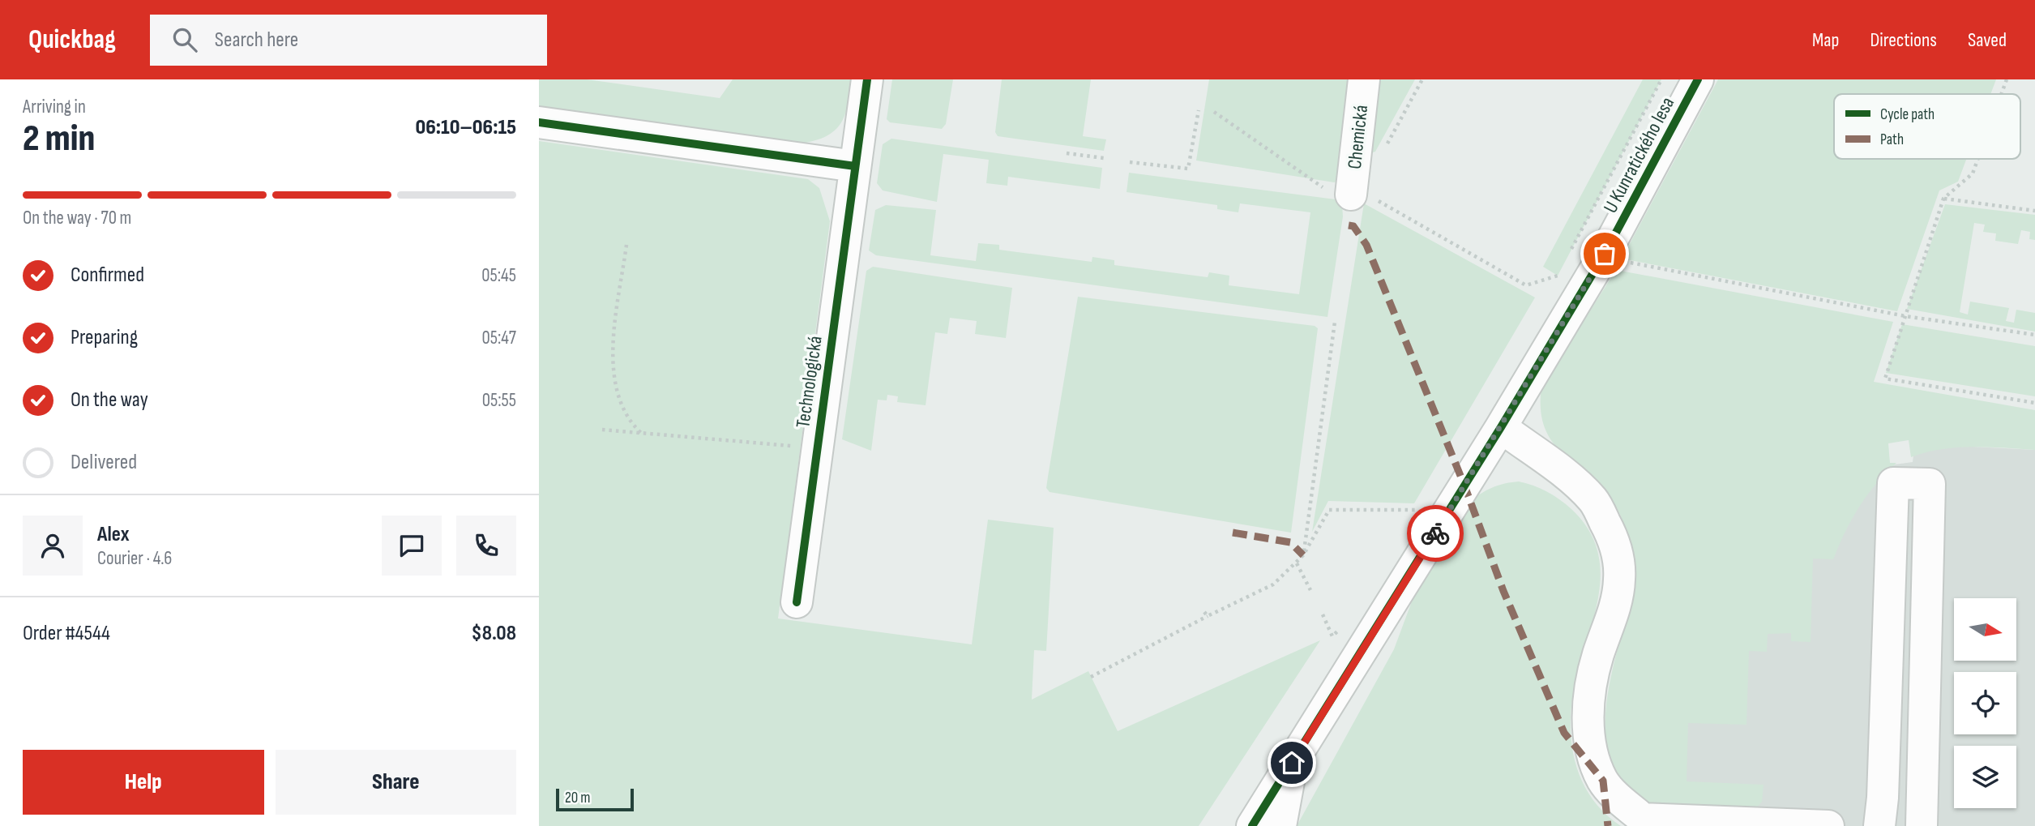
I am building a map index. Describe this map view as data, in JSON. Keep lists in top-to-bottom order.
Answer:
{
  "streets": {
    "street": ["Chemická", "U Kunratického lesa", "Technologická"]
  },
  "legend": ["Cycle path", "Path"],
  "scale_bar": "20 m",
  "north": "right",
  "page": {
    "header": "Quickbag",
    "search": "Search here",
    "nav": ["Map", "Directions", "Saved"],
    "heading": ["2 min", "Arriving in", "06:10–06:15"],
    "panel": [
      "Alex",
      "Courier · 4.6",
      "Order #4544",
      "$8.08"
    ],
    "bar": "On the way · 70 m",
    "list": [
      ["Confirmed", "05:45"],
      ["Preparing", "05:47"],
      ["On the way", "05:55"],
      "Delivered"
    ],
    "buttons": ["Help", "Share"],
    "scale": "20 m"
  }
}
